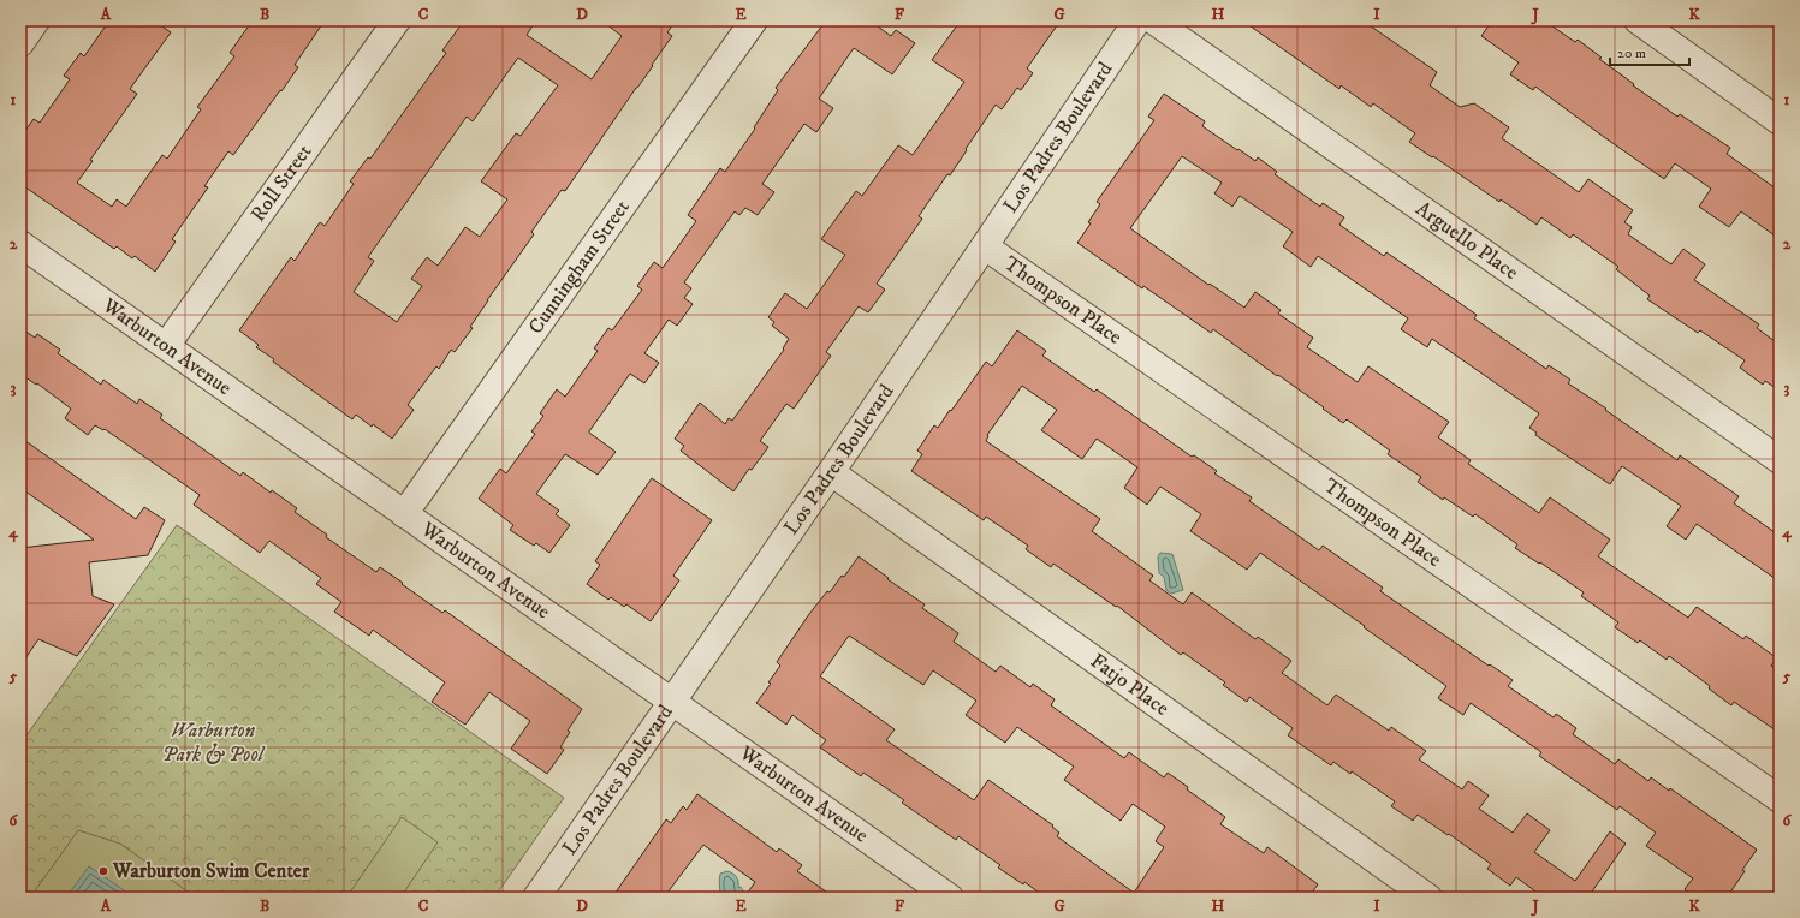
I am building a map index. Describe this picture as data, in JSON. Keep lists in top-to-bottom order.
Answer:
{
  "streets": {
    "street": [
      "Los Padres Boulevard",
      "Roll Street",
      "Arguello Place",
      "Cunningham Street",
      "Thompson Place",
      "Warburton Avenue",
      "Fatjo Place"
    ]
  },
  "crossings": [
    ["Los Padres Boulevard", "Thompson Place"],
    ["Los Padres Boulevard", "Warburton Avenue"],
    ["Los Padres Boulevard", "Fatjo Place"],
    ["Roll Street", "Warburton Avenue"],
    ["Cunningham Street", "Warburton Avenue"]
  ],
  "parks": ["Warburton Park & Pool"],
  "places": ["Warburton Swim Center"],
  "scale_bar": "20 m",
  "grid": {
    "columns": [
      "A",
      "B",
      "C",
      "D",
      "E",
      "F",
      "G",
      "H",
      "I",
      "J",
      "K"
    ],
    "rows": [
      "1",
      "2",
      "3",
      "4",
      "5",
      "6"
    ]
  }
}
